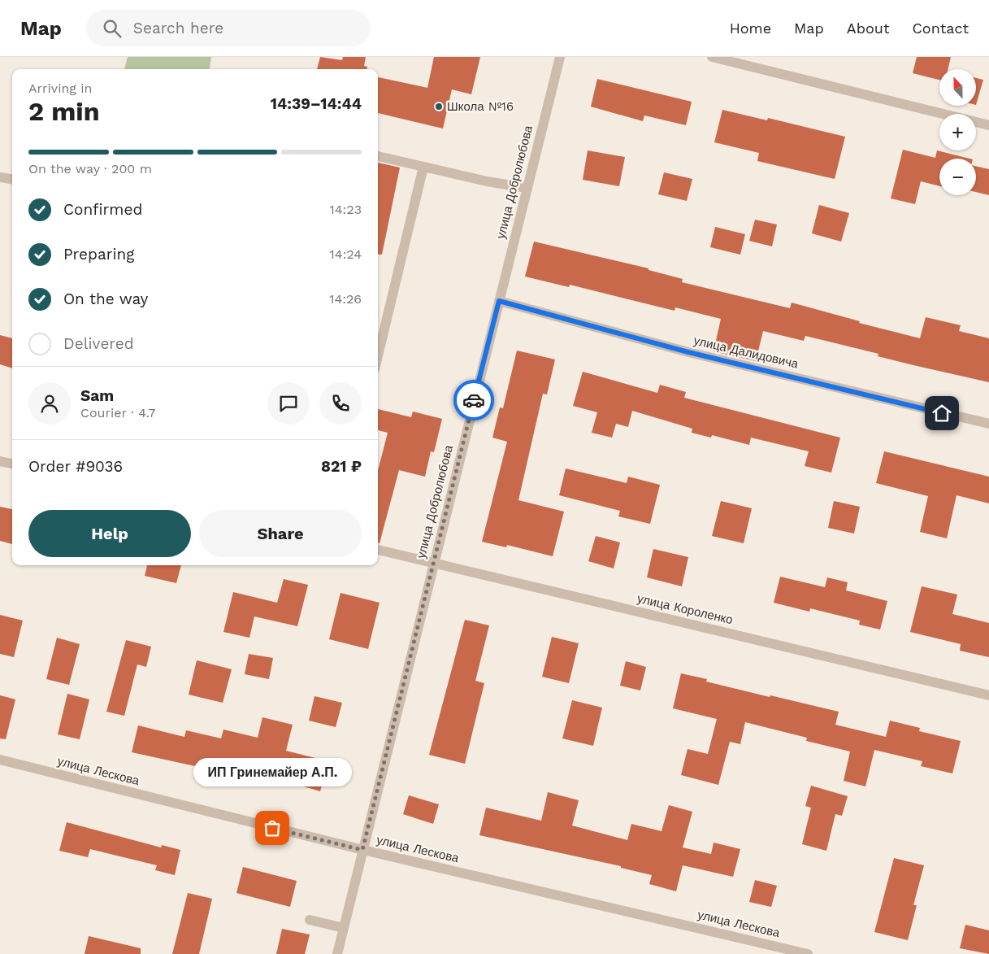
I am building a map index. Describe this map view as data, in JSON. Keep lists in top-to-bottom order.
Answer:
{
  "streets": {
    "street": [
      "улица Добролюбова",
      "улица Далидовича",
      "улица Короленко",
      "улица Лескова"
    ]
  },
  "crossings": [
    ["улица Добролюбова", "улица Далидовича"],
    ["улица Добролюбова", "улица Короленко"],
    ["улица Добролюбова", "улица Лескова"]
  ],
  "places": ["Школа №16", "ИП Гринемайер А.П."],
  "north": "top",
  "page": {
    "header": "Map",
    "search": "Search here",
    "nav": [
      "Home",
      "Map",
      "About",
      "Contact"
    ],
    "map_buttons": ["+", "−"],
    "heading": ["2 min", "Arriving in", "14:39–14:44"],
    "panel": [
      "Sam",
      "Courier · 4.7",
      "Order #9036",
      "821 ₽"
    ],
    "bar": "On the way · 200 m",
    "list": [
      ["Confirmed", "14:23"],
      ["Preparing", "14:24"],
      ["On the way", "14:26"],
      "Delivered"
    ],
    "buttons": ["Help", "Share"],
    "bubble": "ИП Гринемайер А.П."
  }
}
